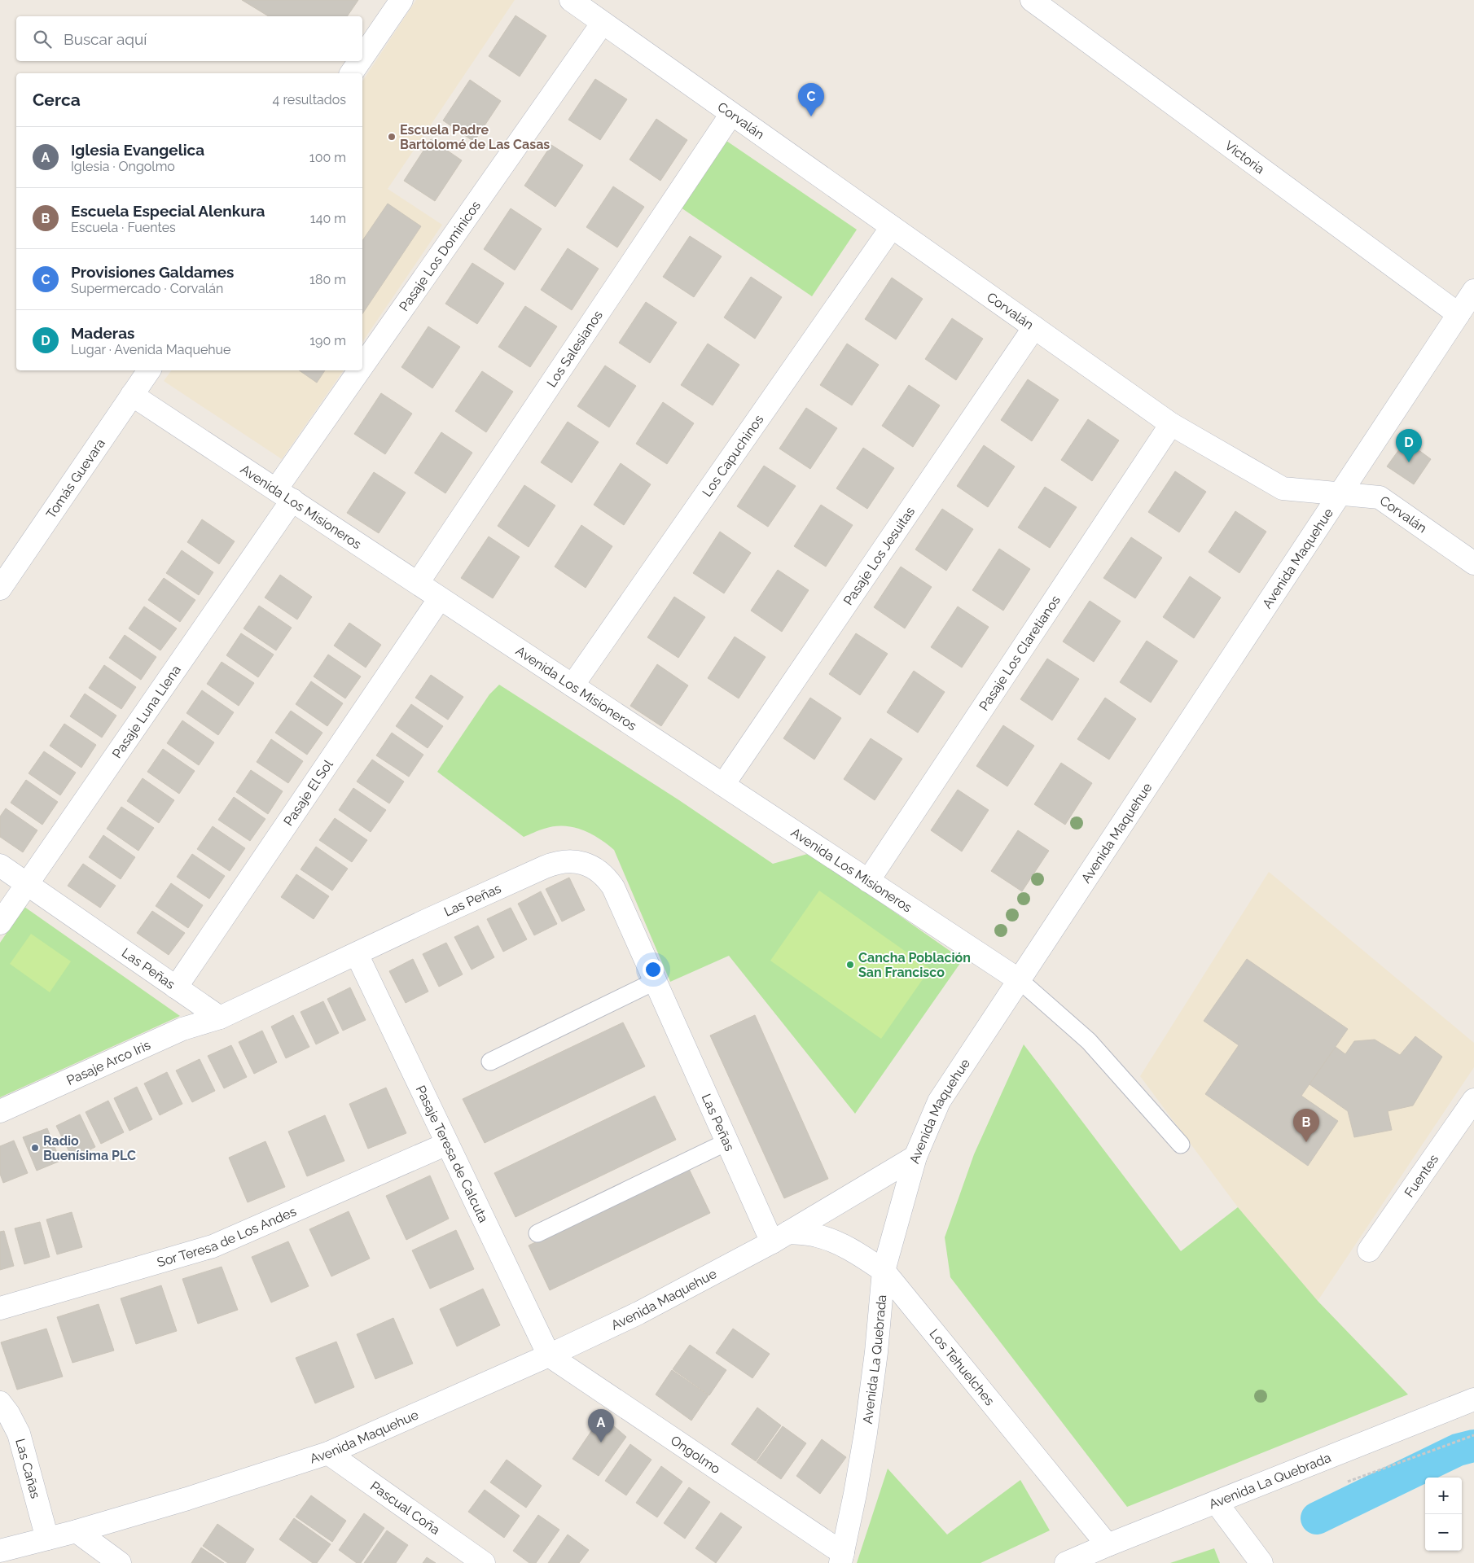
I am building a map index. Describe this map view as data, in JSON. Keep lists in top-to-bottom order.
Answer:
{
  "streets": {
    "street": [
      "Corvalán",
      "Victoria",
      "Pasaje Los Dominicos",
      "Los Salesianos",
      "Los Capuchinos",
      "Tomás Guevara",
      "Avenida Los Misioneros",
      "Pasaje Los Jesuitas",
      "Avenida Maquehue",
      "Pasaje Los Claretianos",
      "Pasaje Luna Llena",
      "Pasaje El Sol",
      "Las Peñas",
      "Pasaje Arco Iris",
      "Pasaje Teresa de Calcuta",
      "Fuentes",
      "Sor Teresa de Los Andes",
      "Avenida La Quebrada",
      "Los Tehuelches",
      "Ongolmo",
      "Las Cañas",
      "Pascual Coña"
    ]
  },
  "crossings": [
    ["Corvalán", "Pasaje Los Dominicos"],
    ["Corvalán", "Los Salesianos"],
    ["Corvalán", "Los Capuchinos"],
    ["Corvalán", "Pasaje Los Jesuitas"],
    ["Corvalán", "Avenida Maquehue"],
    ["Corvalán", "Pasaje Los Claretianos"],
    ["Victoria", "Avenida Maquehue"],
    ["Pasaje Los Dominicos", "Avenida Los Misioneros"],
    ["Pasaje Los Dominicos", "Pasaje Luna Llena"],
    ["Los Salesianos", "Avenida Los Misioneros"],
    ["Los Capuchinos", "Avenida Los Misioneros"],
    ["Tomás Guevara", "Avenida Los Misioneros"],
    ["Avenida Los Misioneros", "Pasaje Los Jesuitas"],
    ["Avenida Los Misioneros", "Avenida Maquehue"],
    ["Avenida Los Misioneros", "Pasaje Los Claretianos"],
    ["Avenida Los Misioneros", "Pasaje Luna Llena"],
    ["Avenida Los Misioneros", "Pasaje El Sol"],
    ["Avenida Maquehue", "Las Peñas"],
    ["Avenida Maquehue", "Pasaje Teresa de Calcuta"],
    ["Avenida Maquehue", "Avenida La Quebrada"],
    ["Avenida Maquehue", "Los Tehuelches"],
    ["Avenida Maquehue", "Ongolmo"],
    ["Avenida Maquehue", "Las Cañas"],
    ["Avenida Maquehue", "Pascual Coña"],
    ["Pasaje Luna Llena", "Las Peñas"],
    ["Pasaje El Sol", "Las Peñas"],
    ["Las Peñas", "Pasaje Arco Iris"],
    ["Las Peñas", "Pasaje Teresa de Calcuta"],
    ["Las Peñas", "Los Tehuelches"],
    ["Pasaje Teresa de Calcuta", "Sor Teresa de Los Andes"],
    ["Pasaje Teresa de Calcuta", "Ongolmo"],
    ["Avenida La Quebrada", "Los Tehuelches"],
    ["Avenida La Quebrada", "Ongolmo"]
  ],
  "places": ["Escuela Padre Bartolomé de Las Casas", "Cancha Población San Francisco", "Radio Buenísima PLC"],
  "page": {
    "search": "Buscar aquí",
    "heading": ["Cerca", "4 resultados"],
    "pins": [
      "C",
      "D",
      "B",
      "A"
    ],
    "list": [
      {
        "mark": "A",
        "name": "Iglesia Evangelica",
        "note": "Iglesia · Ongolmo",
        "value": "100 m"
      },
      {
        "mark": "B",
        "name": "Escuela Especial Alenkura",
        "note": "Escuela · Fuentes",
        "value": "140 m"
      },
      {
        "mark": "C",
        "name": "Provisiones Galdames",
        "note": "Supermercado · Corvalán",
        "value": "180 m"
      },
      {
        "mark": "D",
        "name": "Maderas",
        "note": "Lugar · Avenida Maquehue",
        "value": "190 m"
      }
    ],
    "map_buttons": ["+", "−"]
  }
}
